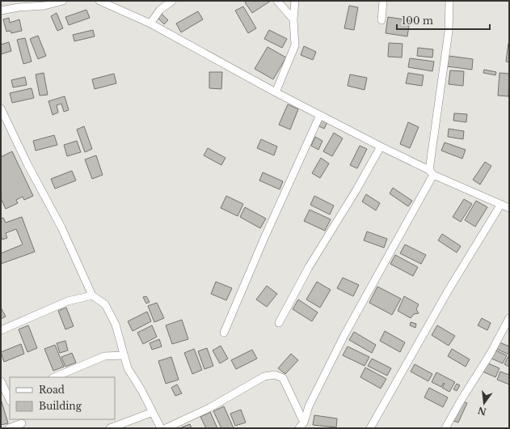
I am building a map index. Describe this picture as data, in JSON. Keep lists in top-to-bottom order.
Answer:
{
  "legend": ["Road", "Building"],
  "scale_bar": "100 m",
  "north": "bottom"
}
